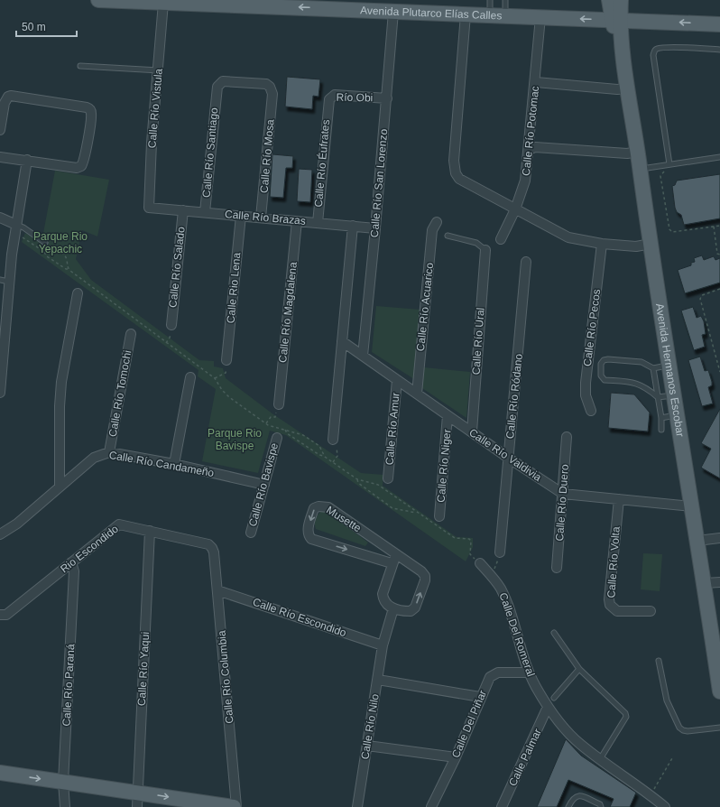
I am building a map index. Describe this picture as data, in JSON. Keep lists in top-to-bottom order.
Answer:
{
  "streets": {
    "main road": ["Avenida Plutarco Elías Calles", "Avenida Hermanos Escobar"],
    "street": [
      "Río Obi",
      "Calle Río Vistula",
      "Calle Río Potomac",
      "Calle Río Santiago",
      "Calle Río Mosa",
      "Calle Río Éufrates",
      "Calle Río San Lorenzo",
      "Calle Río Brazas",
      "Calle Río Salado",
      "Calle Rio Lena",
      "Calle Río Acuarico",
      "Calle Río Magdalena",
      "Calle Río Pecos",
      "Calle Río Ural",
      "Calle Río Tomochi",
      "Calle Río Ródano",
      "Calle Río Amur",
      "Calle Río Valdivia",
      "Calle Río Candameño",
      "Calle Río Niger",
      "Calle Río Bavispe",
      "Calle Río Duero",
      "Musette",
      "Rio Escondido",
      "Calle Río Volta",
      "Calle Río Escondido",
      "Calle Del Romeral",
      "Calle Río Yaqui",
      "Calle Río Columbia",
      "Calle Río Paraná",
      "Calle Del Piñar",
      "Calle Río Nilo",
      "Calle Palmar"
    ]
  },
  "crossings": [
    ["Avenida Plutarco Elías Calles", "Calle Río Vistula"],
    ["Avenida Plutarco Elías Calles", "Calle Río Potomac"],
    ["Avenida Plutarco Elías Calles", "Calle Río San Lorenzo"],
    ["Avenida Plutarco Elías Calles", "Avenida Hermanos Escobar"],
    ["Río Obi", "Calle Río Éufrates"],
    ["Río Obi", "Calle Río San Lorenzo"],
    ["Calle Río Vistula", "Calle Río Brazas"],
    ["Calle Río Santiago", "Calle Río Mosa"],
    ["Calle Río Santiago", "Calle Río Brazas"],
    ["Calle Río Mosa", "Calle Río Brazas"],
    ["Calle Río Éufrates", "Calle Río Brazas"],
    ["Calle Río San Lorenzo", "Calle Río Brazas"],
    ["Calle Río San Lorenzo", "Calle Río Valdivia"],
    ["Calle Río Brazas", "Calle Río Salado"],
    ["Calle Río Brazas", "Calle Rio Lena"],
    ["Calle Río Brazas", "Calle Río Magdalena"],
    ["Calle Río Acuarico", "Calle Río Valdivia"],
    ["Calle Río Ural", "Calle Río Valdivia"],
    ["Avenida Hermanos Escobar", "Calle Río Valdivia"],
    ["Calle Río Tomochi", "Calle Río Candameño"],
    ["Calle Río Ródano", "Calle Río Valdivia"],
    ["Calle Río Amur", "Calle Río Valdivia"],
    ["Calle Río Valdivia", "Calle Río Niger"],
    ["Calle Río Valdivia", "Calle Río Duero"],
    ["Calle Río Valdivia", "Calle Río Volta"],
    ["Calle Río Candameño", "Calle Río Bavispe"],
    ["Rio Escondido", "Calle Río Yaqui"],
    ["Rio Escondido", "Calle Río Columbia"],
    ["Rio Escondido", "Calle Río Paraná"],
    ["Calle Río Escondido", "Calle Río Columbia"],
    ["Calle Río Escondido", "Calle Río Nilo"],
    ["Calle Del Romeral", "Calle Del Piñar"],
    ["Calle Del Romeral", "Calle Palmar"]
  ],
  "one_way": ["Avenida Plutarco Elías Calles"],
  "parks": ["Parque Rio Yepachic", "Parque Rio Bavispe"],
  "scale_bar": "50 m"
}
